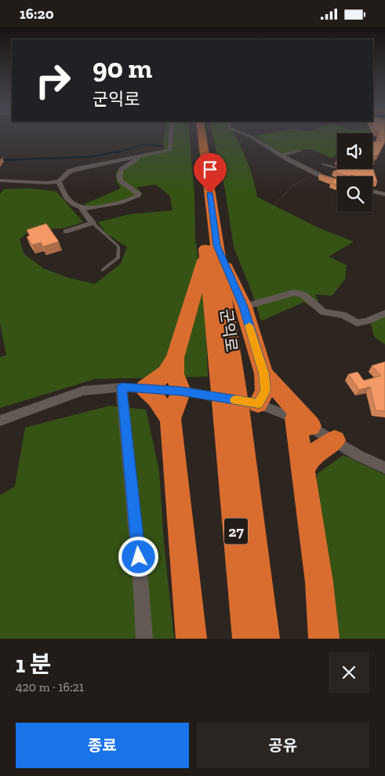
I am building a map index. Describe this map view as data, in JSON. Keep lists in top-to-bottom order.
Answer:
{
  "streets": {
    "highway": ["군익로", "27"]
  },
  "page": {
    "status": "16:20",
    "turn": ["90 m", "군익로"],
    "heading": ["1 분", "420 m · 16:21"],
    "buttons": ["종료", "공유"]
  }
}
